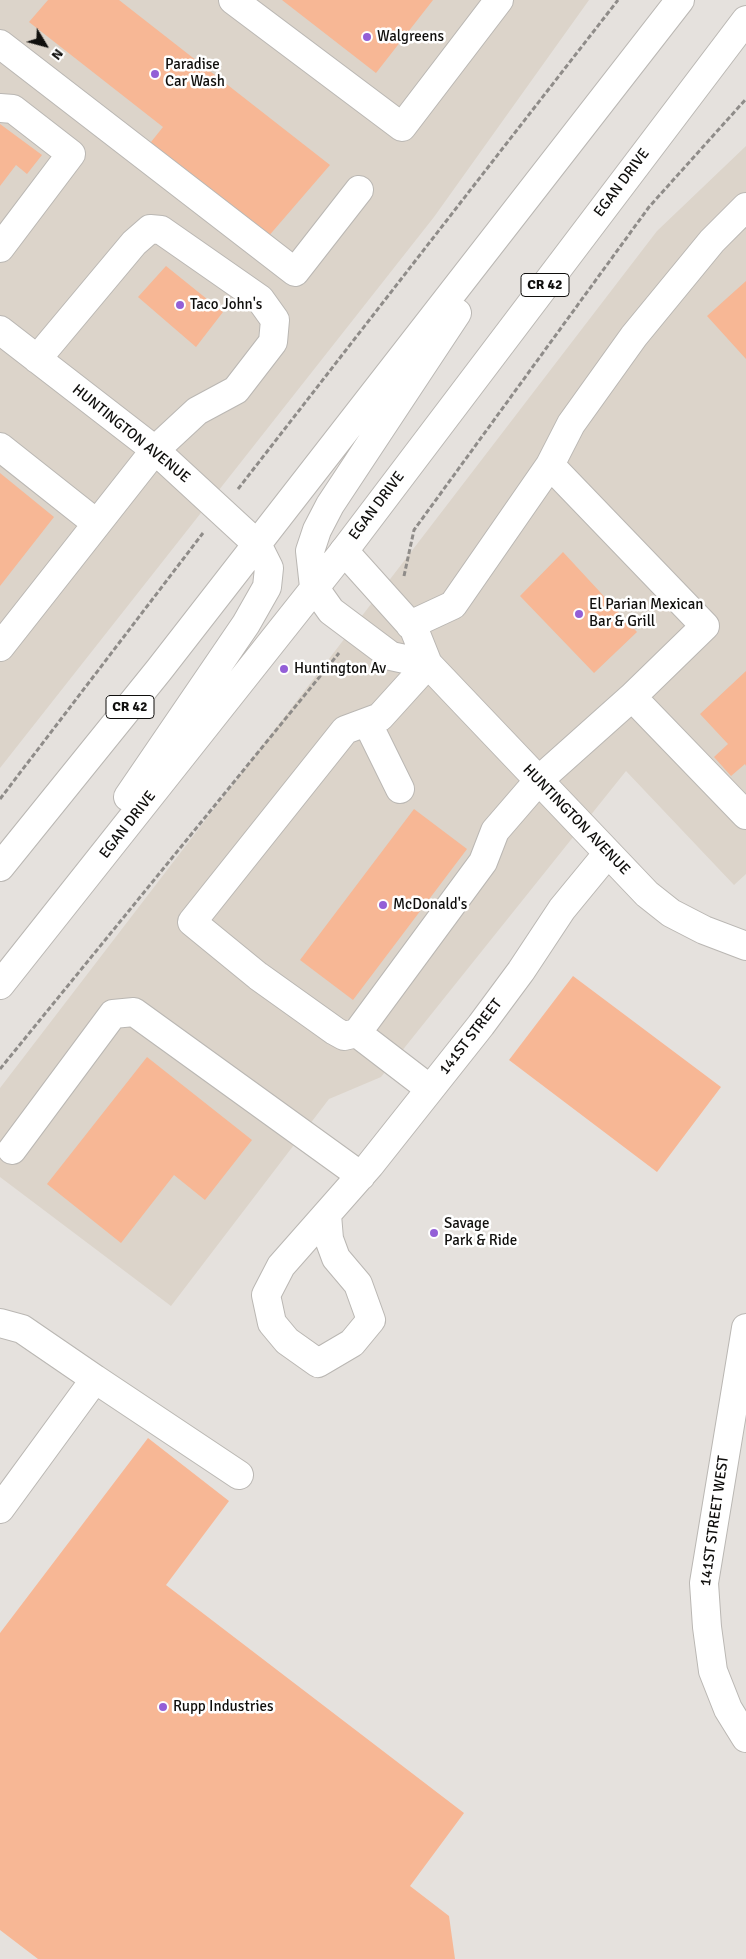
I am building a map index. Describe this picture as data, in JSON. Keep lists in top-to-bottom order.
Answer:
{
  "streets": {
    "main road": [
      "EGAN DRIVE",
      "CR 42",
      "HUNTINGTON AVENUE",
      "141ST STREET",
      "141ST STREET WEST"
    ]
  },
  "crossings": [
    ["EGAN DRIVE", "HUNTINGTON AVENUE"],
    ["CR 42", "HUNTINGTON AVENUE"],
    ["HUNTINGTON AVENUE", "141ST STREET"]
  ],
  "places": [
    "Walgreens",
    "Paradise Car Wash",
    "Taco John's",
    "El Parian Mexican Bar & Grill",
    "Huntington Av",
    "McDonald's",
    "Savage Park & Ride",
    "Rupp Industries"
  ],
  "north": "bottom right"
}
